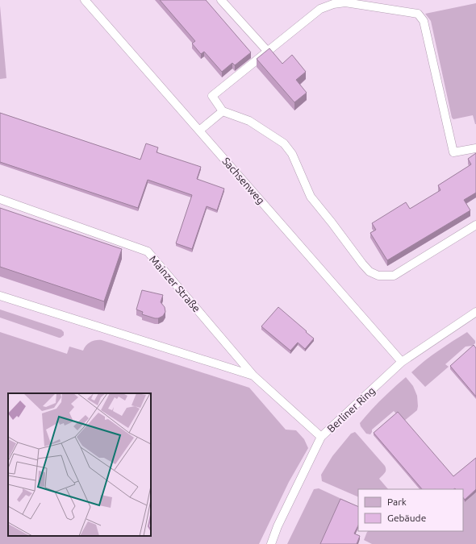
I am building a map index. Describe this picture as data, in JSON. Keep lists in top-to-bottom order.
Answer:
{
  "streets": {
    "lane": ["Sachsenweg", "Mainzer Straße", "Berliner Ring"]
  },
  "crossings": [
    ["Sachsenweg", "Berliner Ring"],
    ["Mainzer Straße", "Berliner Ring"]
  ],
  "legend": ["Park", "Gebäude"]
}
